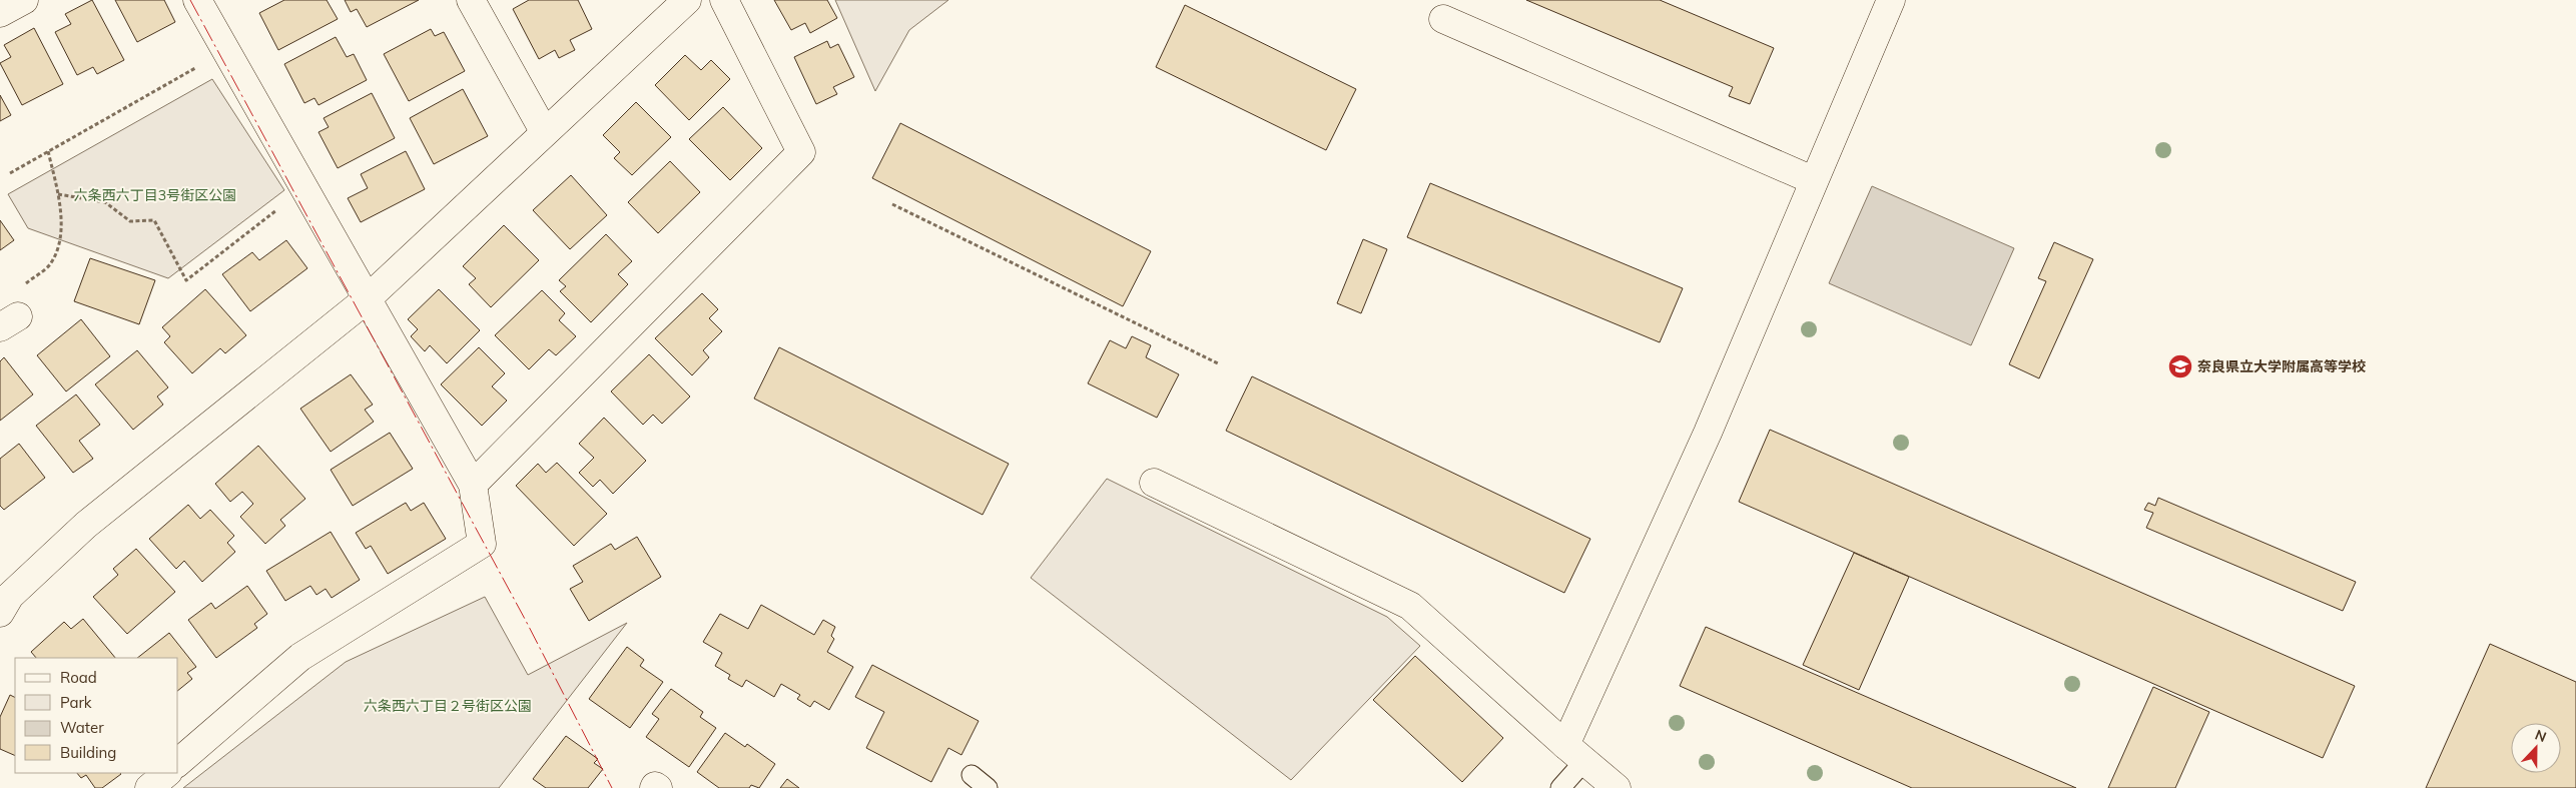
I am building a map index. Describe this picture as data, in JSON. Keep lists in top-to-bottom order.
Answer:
{
  "parks": ["六条西六丁目3号街区公園", "六条西六丁目２号街区公園"],
  "places": {
    "school or university": ["奈良県立大学附属高等学校"]
  },
  "legend": [
    "Road",
    "Park",
    "Water",
    "Building"
  ],
  "north": "top"
}
